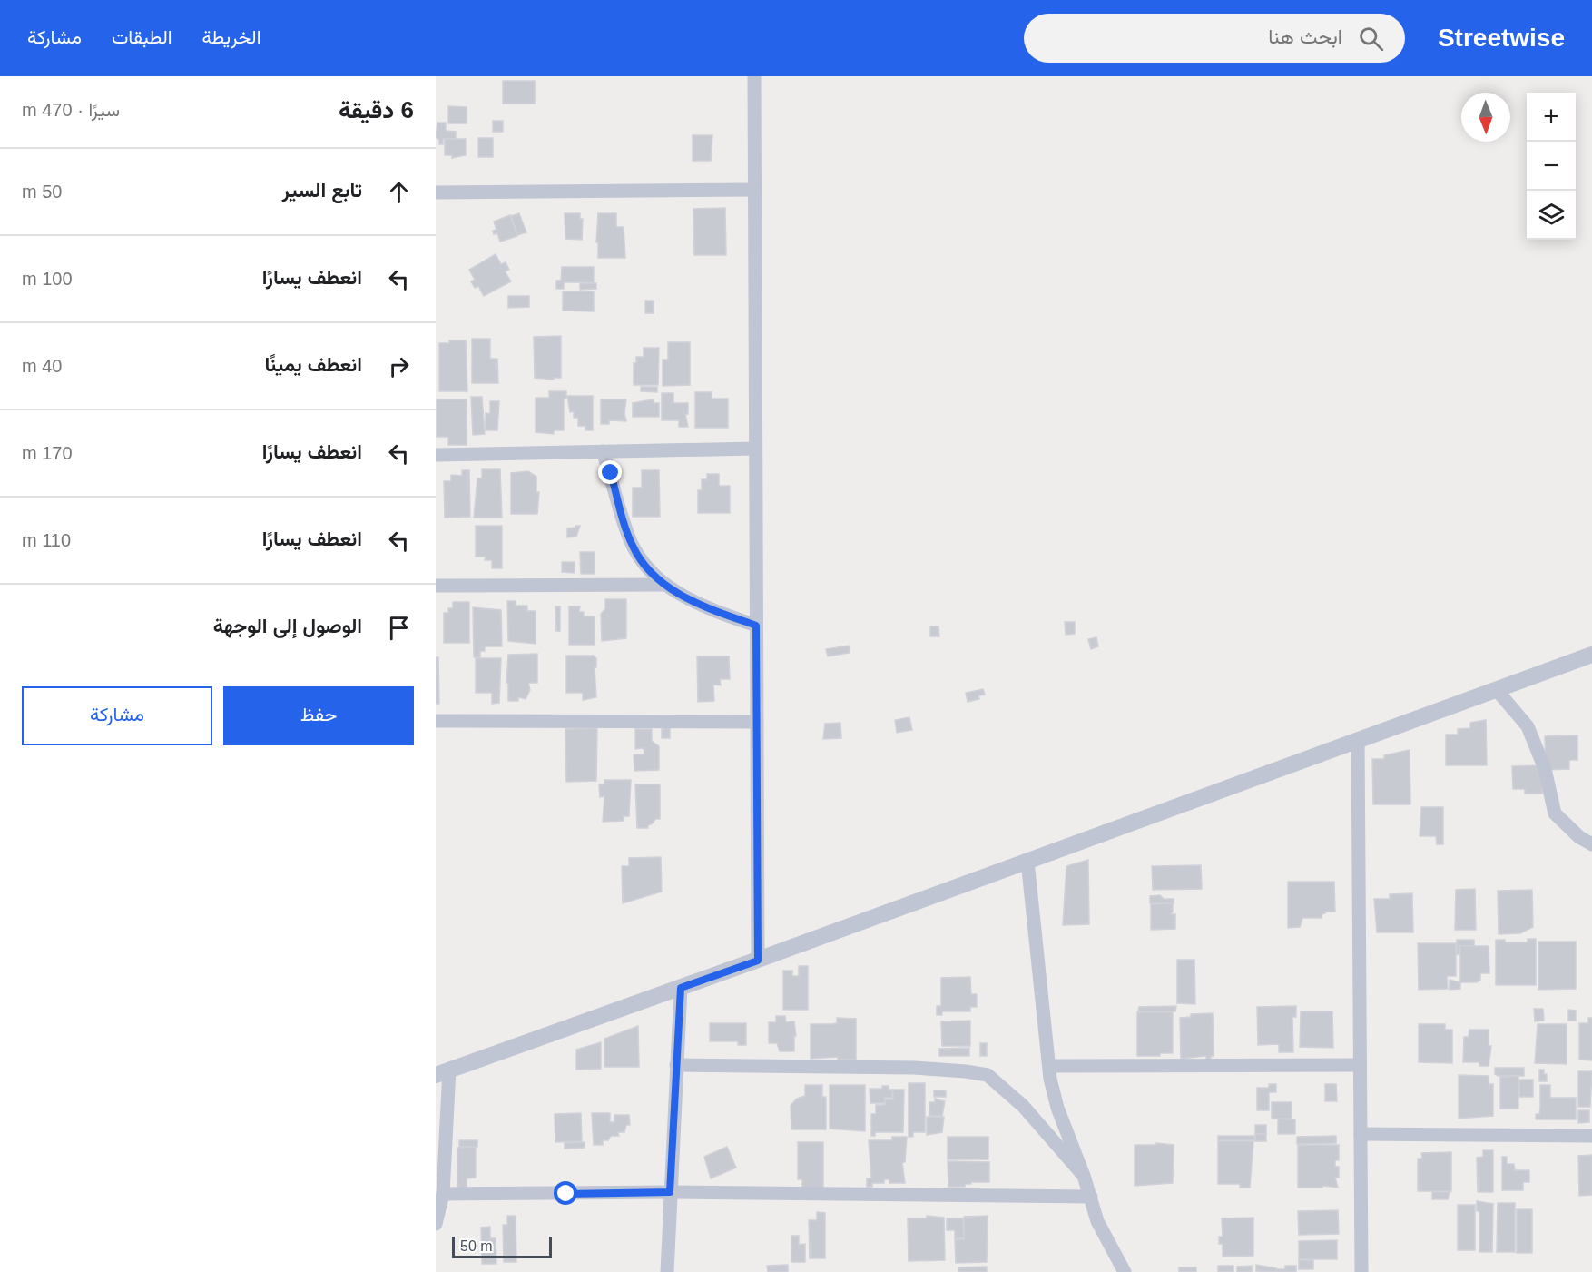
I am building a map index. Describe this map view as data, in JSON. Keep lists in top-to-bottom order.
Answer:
{
  "scale_bar": "50 m",
  "north": "bottom",
  "page": {
    "header": "Streetwise",
    "search": "ابحث هنا",
    "nav": ["الخريطة", "الطبقات", "مشاركة"],
    "heading": ["6 دقيقة", "سيرًا · 470 m"],
    "map_buttons": ["+", "−"],
    "list": [
      ["تابع السير", "50 m"],
      ["انعطف يسارًا", "100 m"],
      ["انعطف يمينًا", "40 m"],
      ["انعطف يسارًا", "170 m"],
      ["انعطف يسارًا", "110 m"],
      "الوصول إلى الوجهة"
    ],
    "buttons": ["حفظ", "مشاركة"],
    "scale": "50 m"
  }
}
